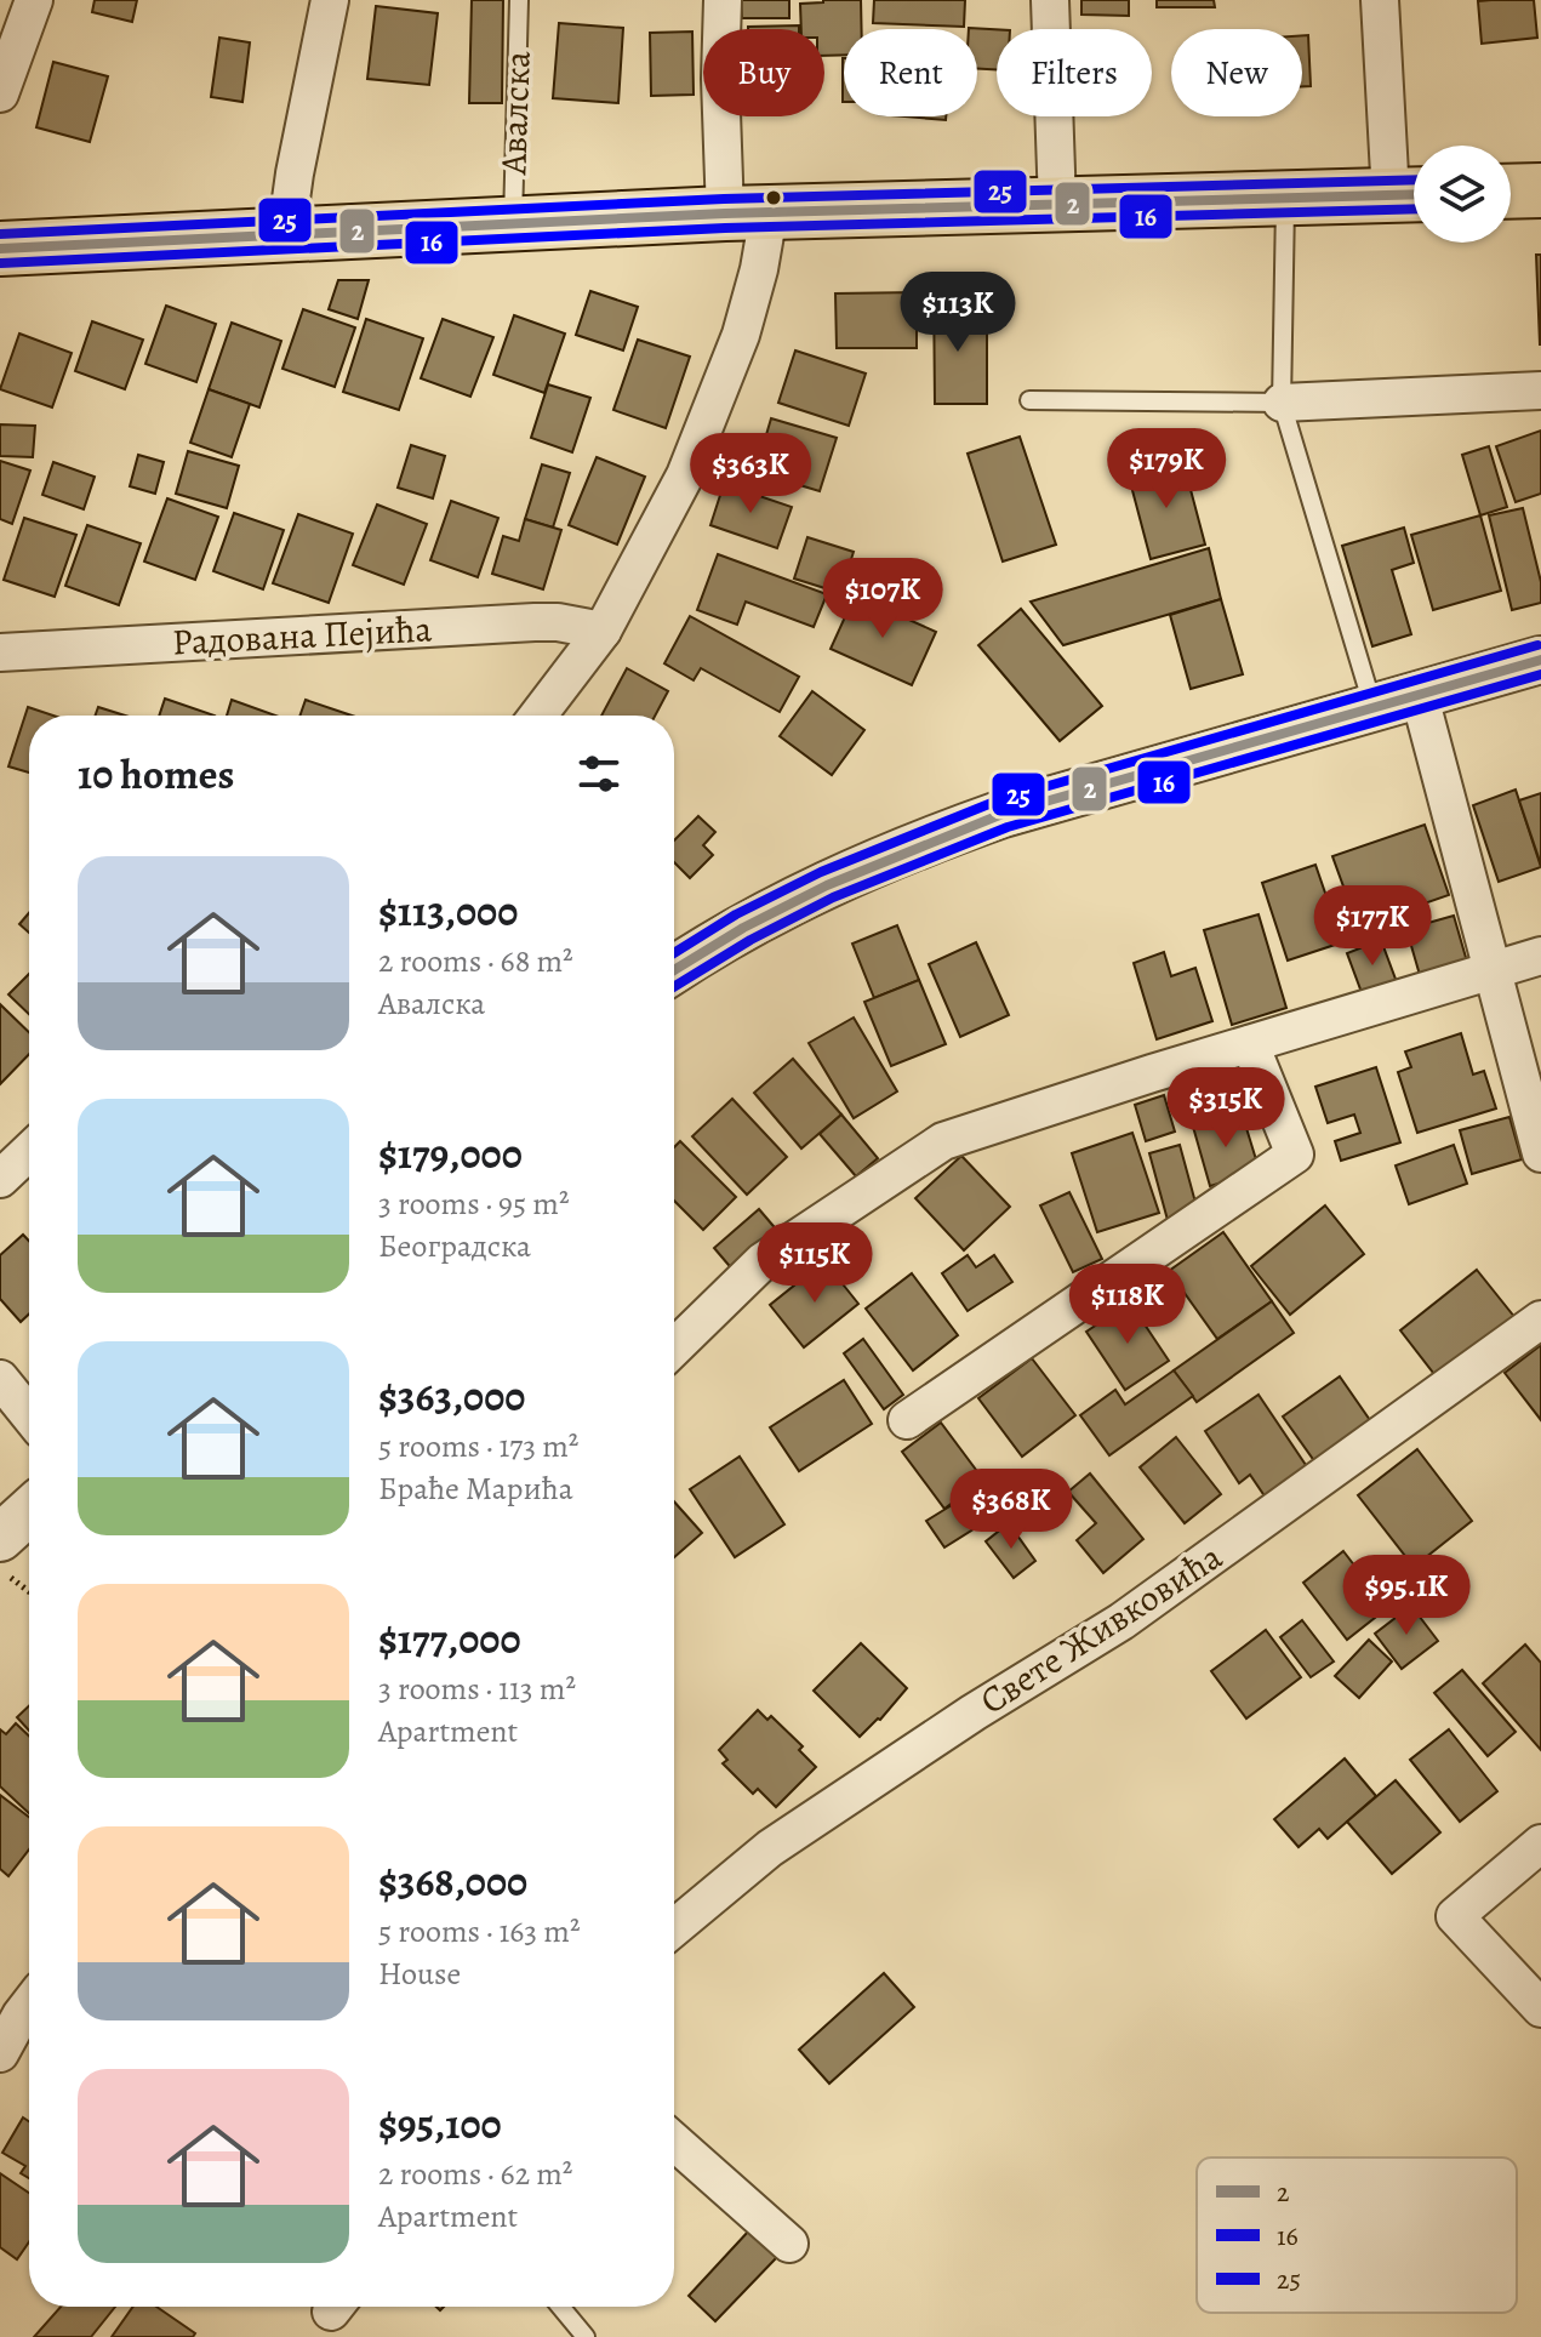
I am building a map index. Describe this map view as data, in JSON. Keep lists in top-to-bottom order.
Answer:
{
  "streets": {
    "main road": ["Авалска"],
    "street": ["Радована Пејића", "Свете Живковића"]
  },
  "lines": ["transit line 25", "transit line 2", "transit line 16"],
  "legend": ["2", "16", "25"],
  "page": {
    "chip": [
      "Buy",
      "Rent",
      "Filters",
      "New"
    ],
    "price": [
      "$113K",
      "$179K",
      "$363K",
      "$107K",
      "$177K",
      "$315K",
      "$115K",
      "$118K",
      "$368K",
      "$95.1K"
    ],
    "heading": "10 homes",
    "list": [
      {
        "name": "$113,000",
        "note": "2 rooms · 68 m² · Авалска"
      },
      {
        "name": "$179,000",
        "note": "3 rooms · 95 m² · Београдска"
      },
      {
        "name": "$363,000",
        "note": "5 rooms · 173 m² · Браће Марића"
      },
      {
        "name": "$177,000",
        "note": "3 rooms · 113 m² · Apartment"
      },
      {
        "name": "$368,000",
        "note": "5 rooms · 163 m² · House"
      },
      {
        "name": "$95,100",
        "note": "2 rooms · 62 m² · Apartment"
      }
    ]
  }
}
